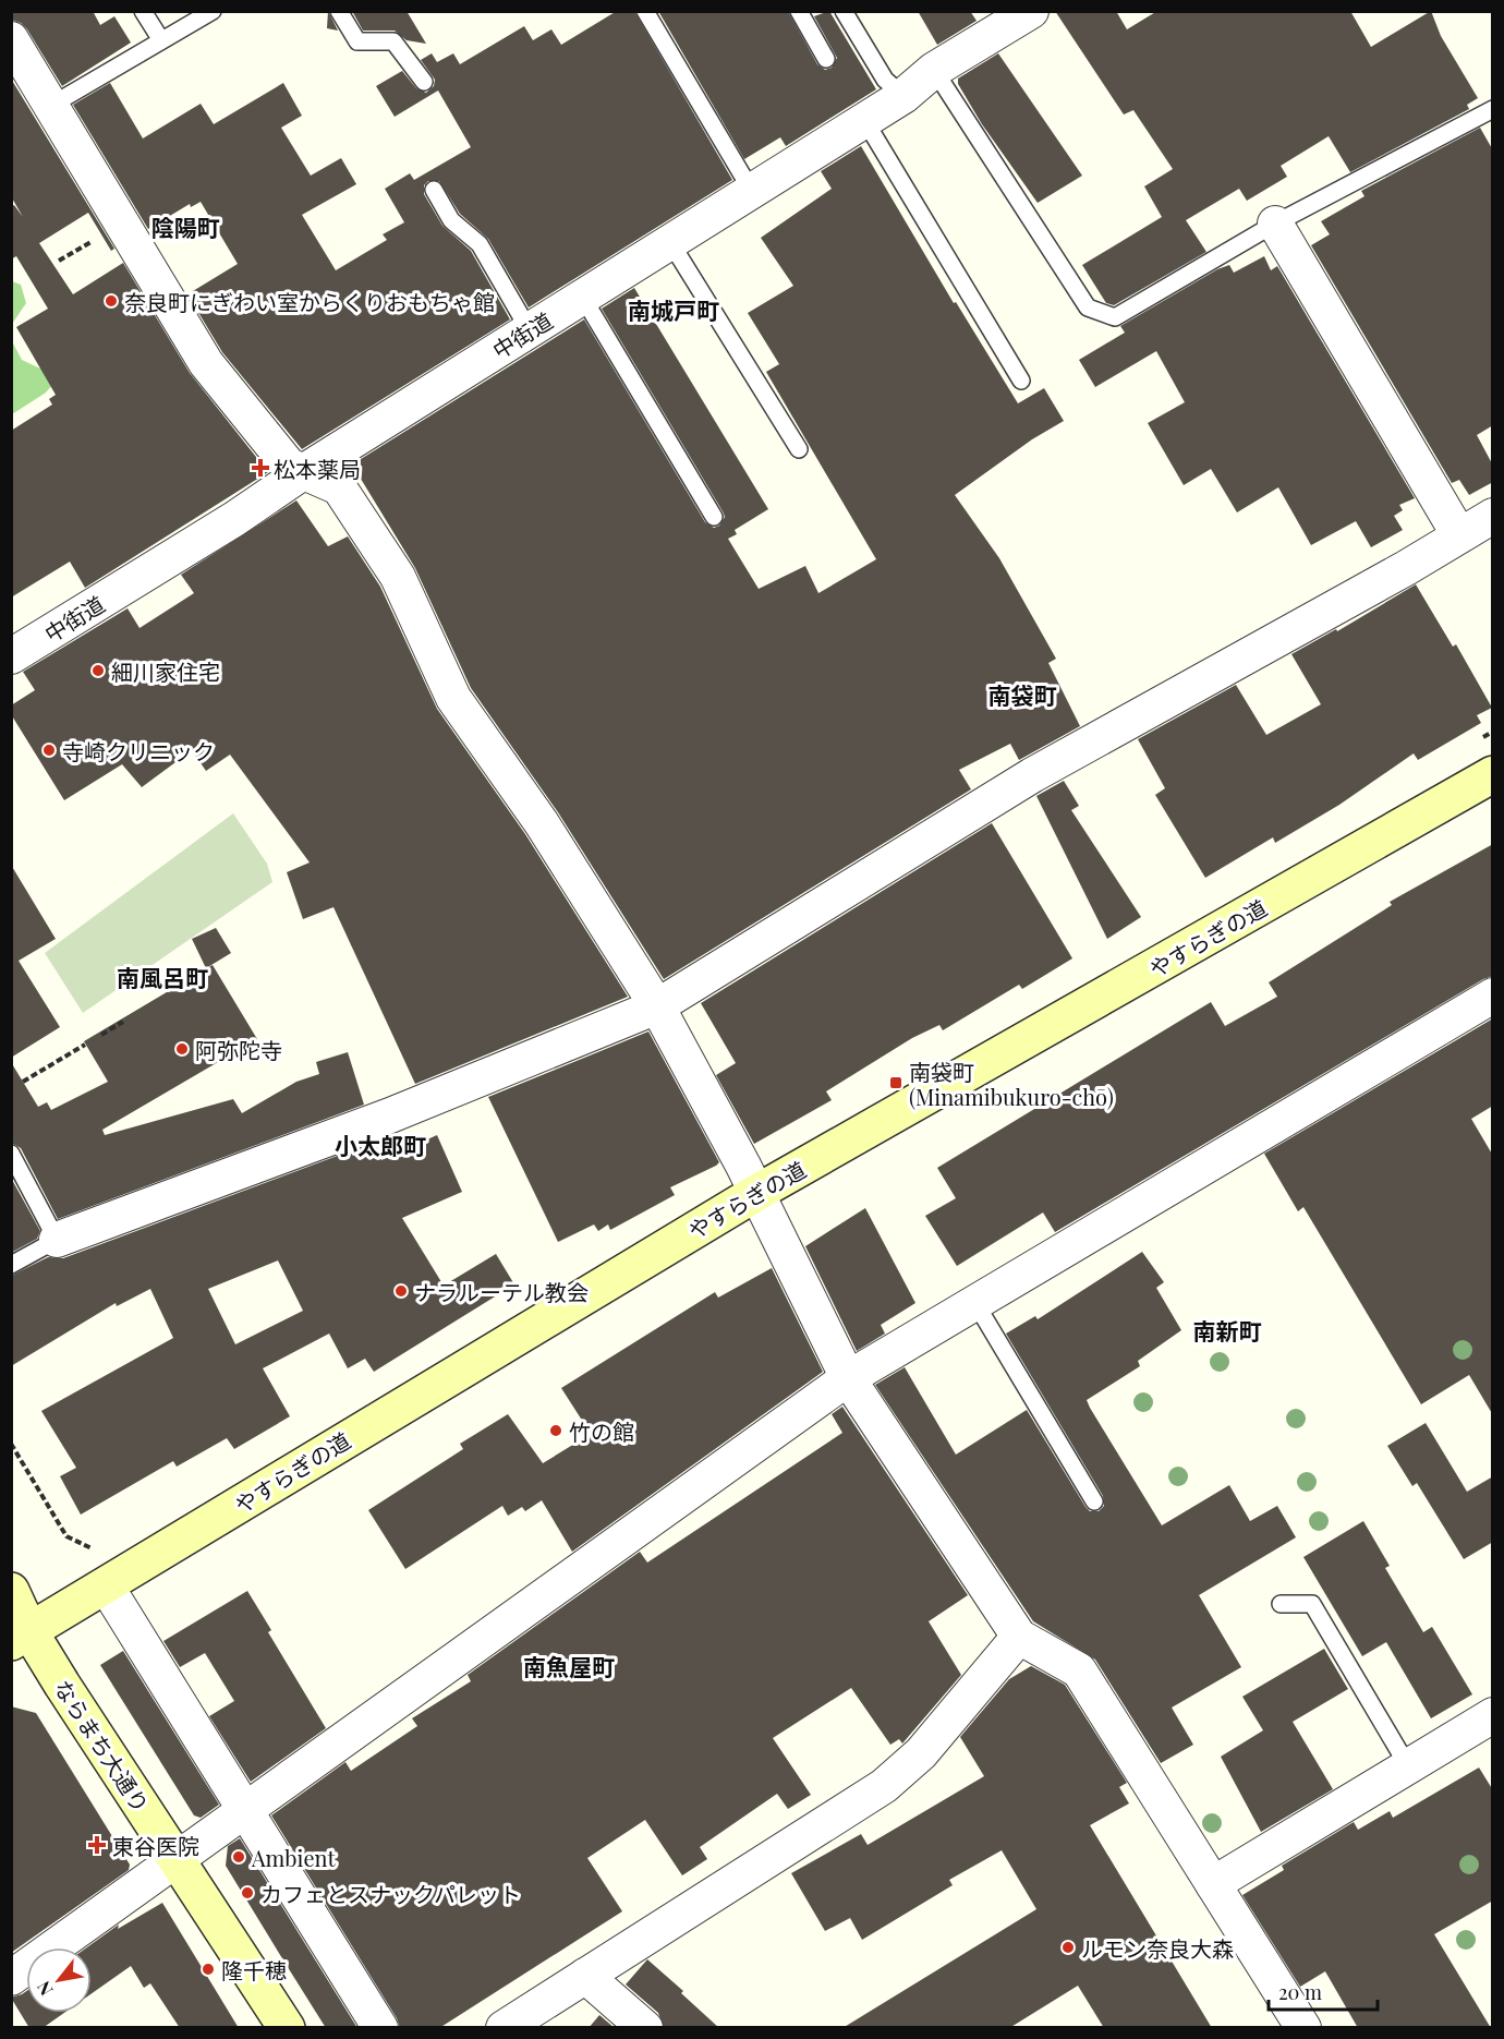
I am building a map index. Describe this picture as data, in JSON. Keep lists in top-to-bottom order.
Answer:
{
  "streets": {
    "street": ["中街道", "やすらぎの道", "ならまち大通り"]
  },
  "crossings": [
    ["やすらぎの道", "ならまち大通り"]
  ],
  "districts": [
    "陰陽町",
    "南城戸町",
    "南袋町",
    "南風呂町",
    "小太郎町",
    "南新町",
    "南魚屋町"
  ],
  "places": {
    "other": [
      "奈良町にぎわい室からくりおもちゃ館",
      "細川家住宅",
      "寺崎クリニック",
      "阿弥陀寺",
      "ナラルーテル教会",
      "竹の館",
      "Ambient",
      "カフェとスナックパレット",
      "ルモン奈良大森",
      "隆千穂"
    ],
    "health": ["松本薬局", "東谷医院"],
    "transit": ["南袋町 (Minamibukuro-chō)"]
  },
  "scale_bar": "20 m",
  "north": "bottom left"
}
